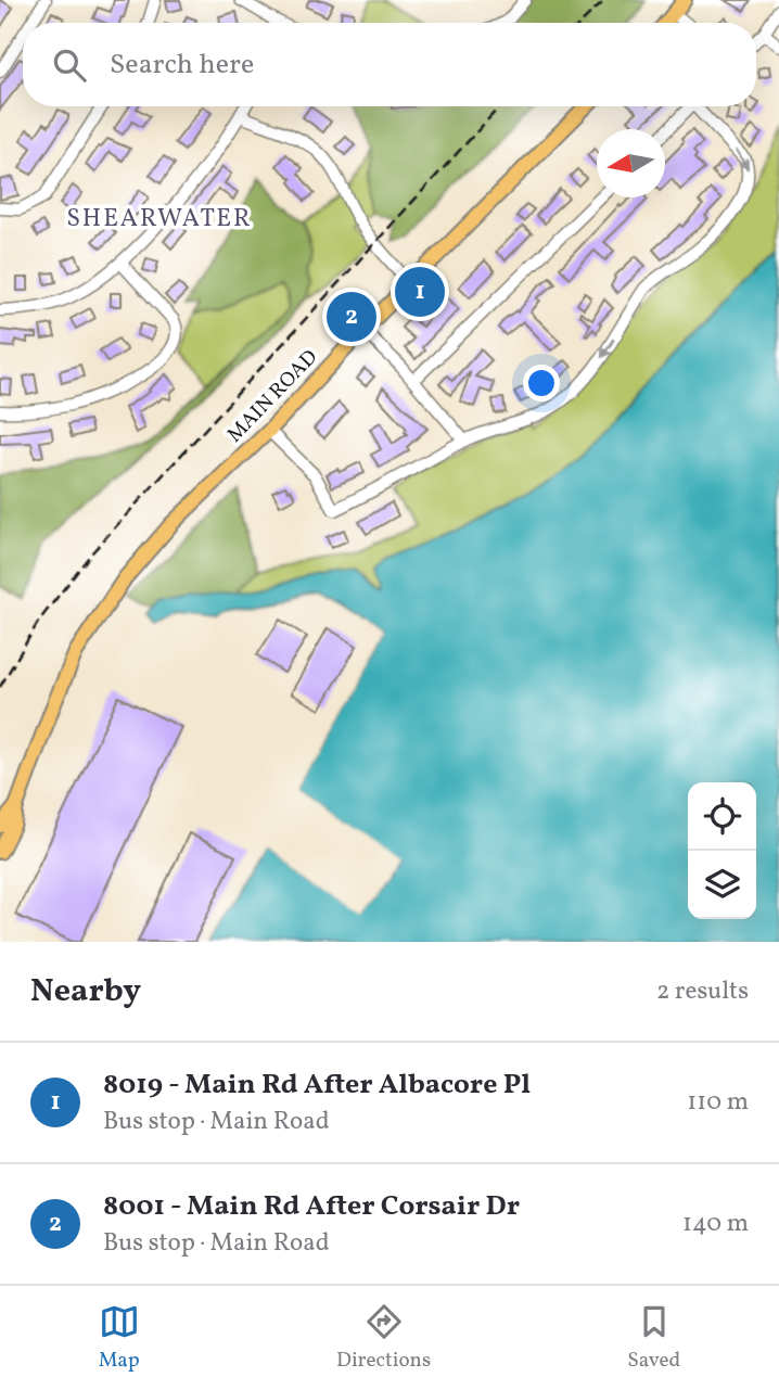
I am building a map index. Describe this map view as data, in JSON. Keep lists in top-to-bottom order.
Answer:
{
  "streets": {
    "main road": ["MAIN ROAD"]
  },
  "districts": ["SHEARWATER"],
  "north": "left",
  "page": {
    "search": "Search here",
    "pins": ["1", "2"],
    "heading": ["Nearby", "2 results"],
    "list": [
      {
        "mark": "1",
        "name": "8019 - Main Rd After Albacore Pl",
        "note": "Bus stop · Main Road",
        "value": "110 m"
      },
      {
        "mark": "2",
        "name": "8001 - Main Rd After Corsair Dr",
        "note": "Bus stop · Main Road",
        "value": "140 m"
      }
    ],
    "nav": ["Map", "Directions", "Saved"]
  }
}
